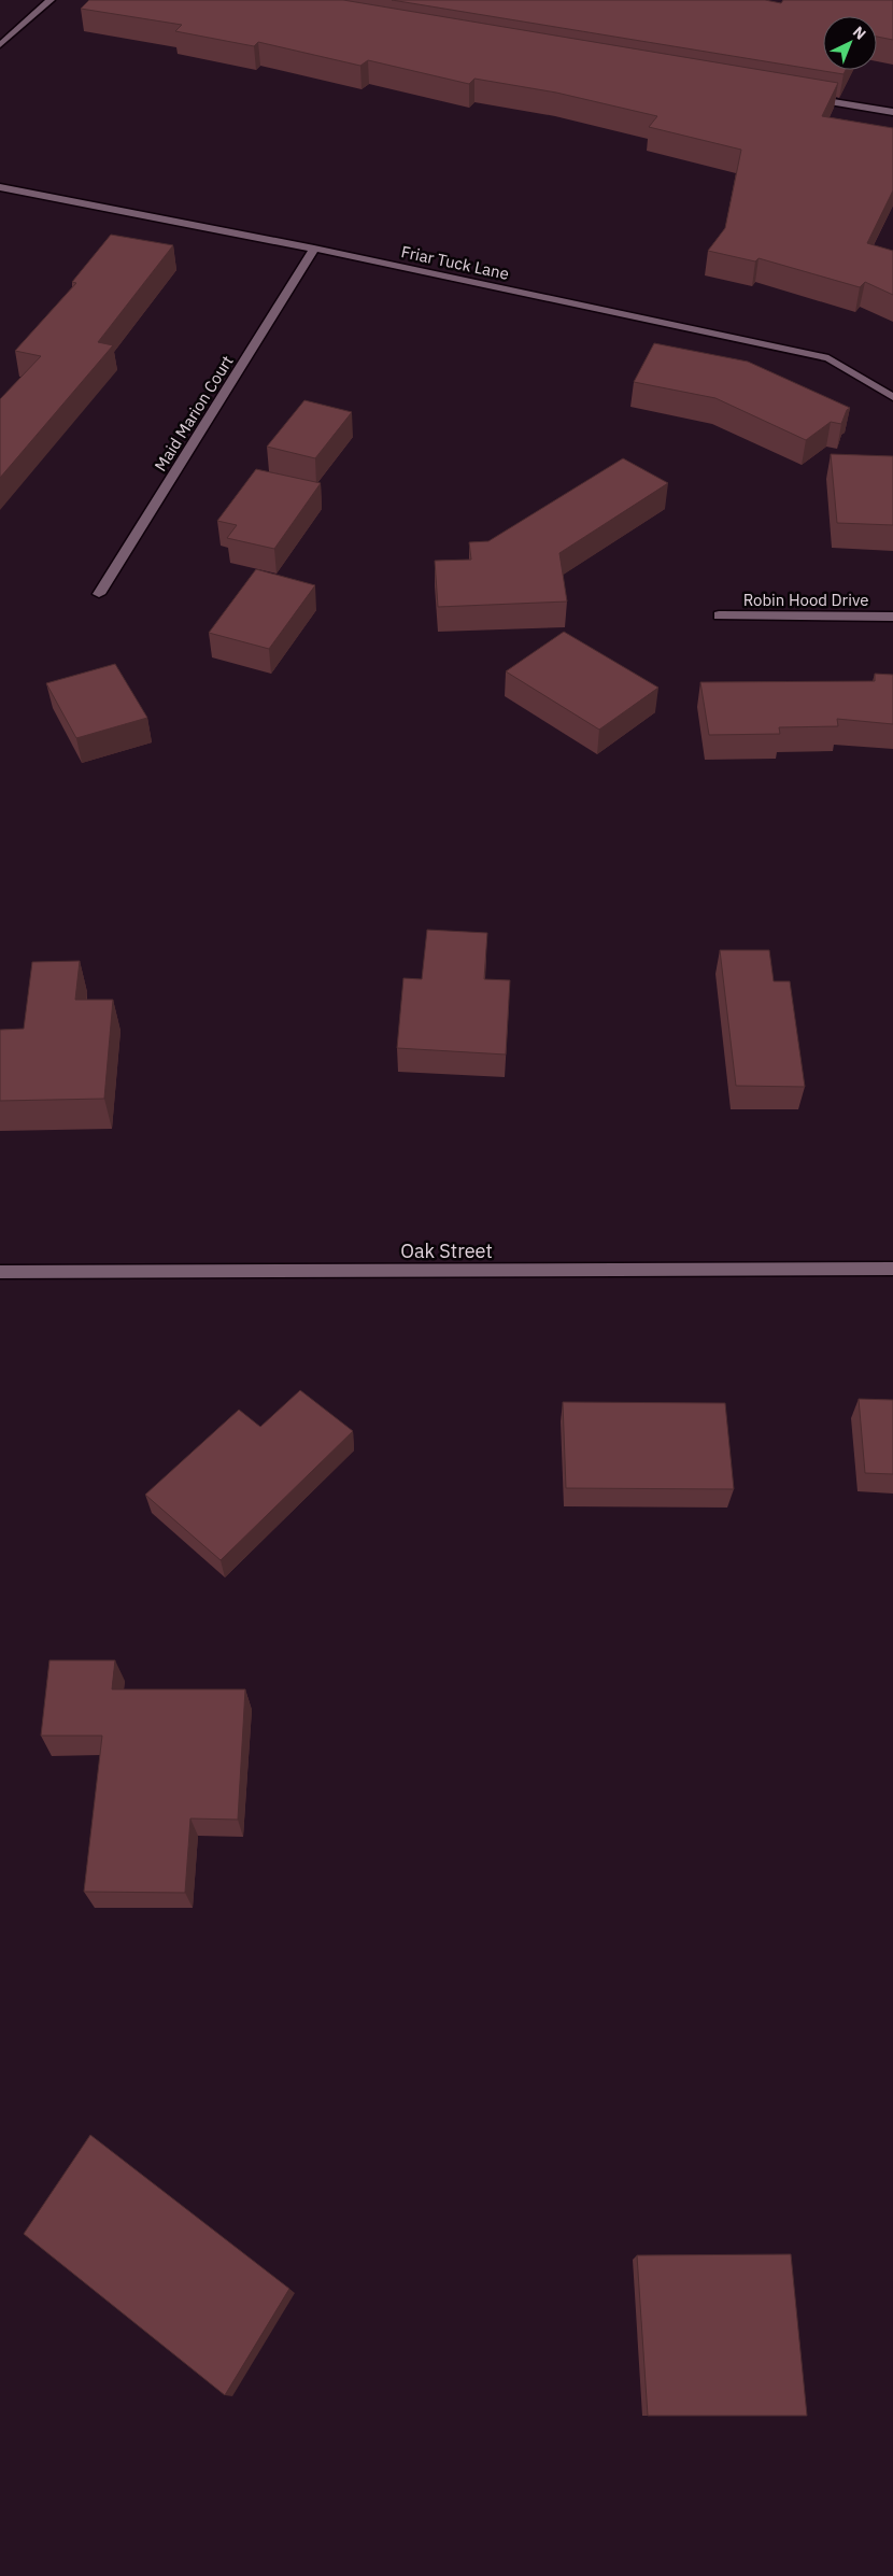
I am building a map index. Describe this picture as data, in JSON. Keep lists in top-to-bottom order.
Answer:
{
  "streets": {
    "street": [
      "Friar Tuck Lane",
      "Maid Marion Court",
      "Robin Hood Drive",
      "Oak Street"
    ]
  },
  "crossings": [
    ["Friar Tuck Lane", "Maid Marion Court"]
  ],
  "north": "top right"
}
